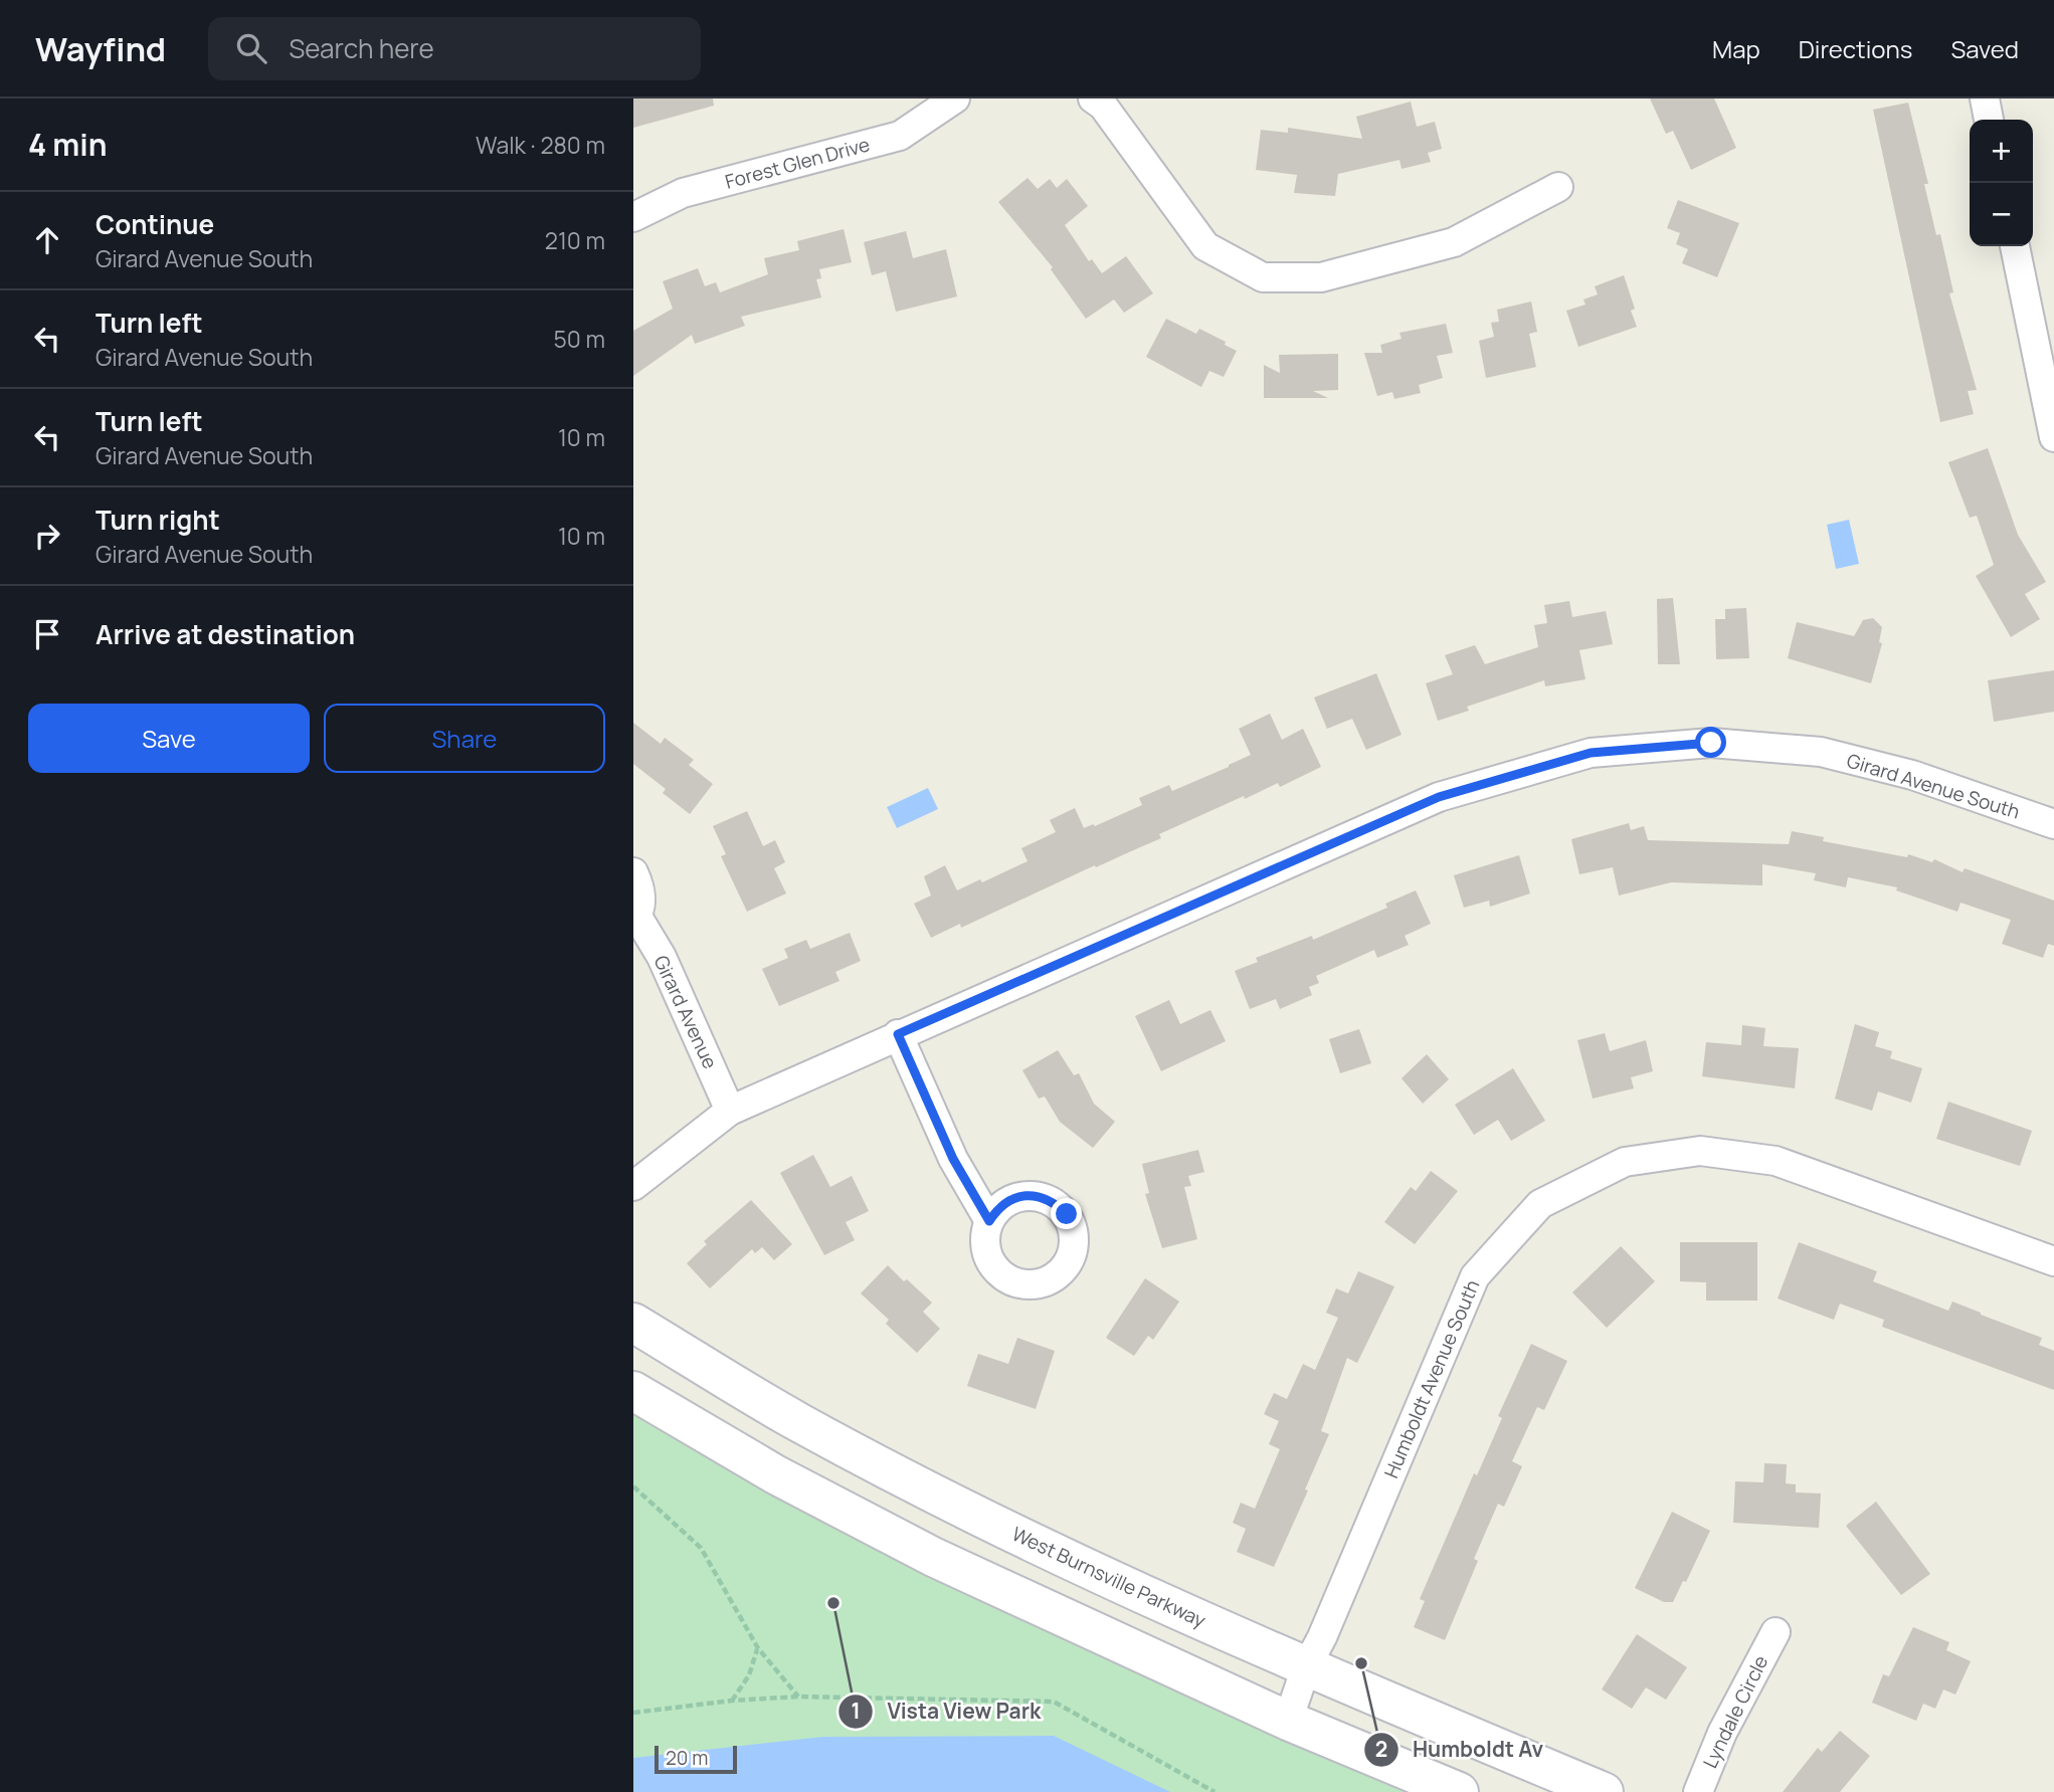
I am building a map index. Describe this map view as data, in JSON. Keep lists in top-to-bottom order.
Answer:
{
  "streets": {
    "street": [
      "Forest Glen Drive",
      "Girard Avenue South",
      "Girard Avenue",
      "Humboldt Avenue South",
      "West Burnsville Parkway",
      "Lyndale Circle"
    ]
  },
  "crossings": [
    ["Girard Avenue South", "Girard Avenue"],
    ["Humboldt Avenue South", "West Burnsville Parkway"]
  ],
  "places": ["Vista View Park", "Humboldt Av"],
  "scale_bar": "20 m",
  "page": {
    "header": "Wayfind",
    "search": "Search here",
    "nav": ["Map", "Directions", "Saved"],
    "heading": ["4 min", "Walk · 280 m"],
    "map_buttons": ["+", "−"],
    "list": [
      ["Continue", "Girard Avenue South", "210 m"],
      ["Turn left", "Girard Avenue South", "50 m"],
      ["Turn left", "Girard Avenue South", "10 m"],
      ["Turn right", "Girard Avenue South", "10 m"],
      "Arrive at destination"
    ],
    "buttons": ["Save", "Share"],
    "scale": "20 m"
  }
}
